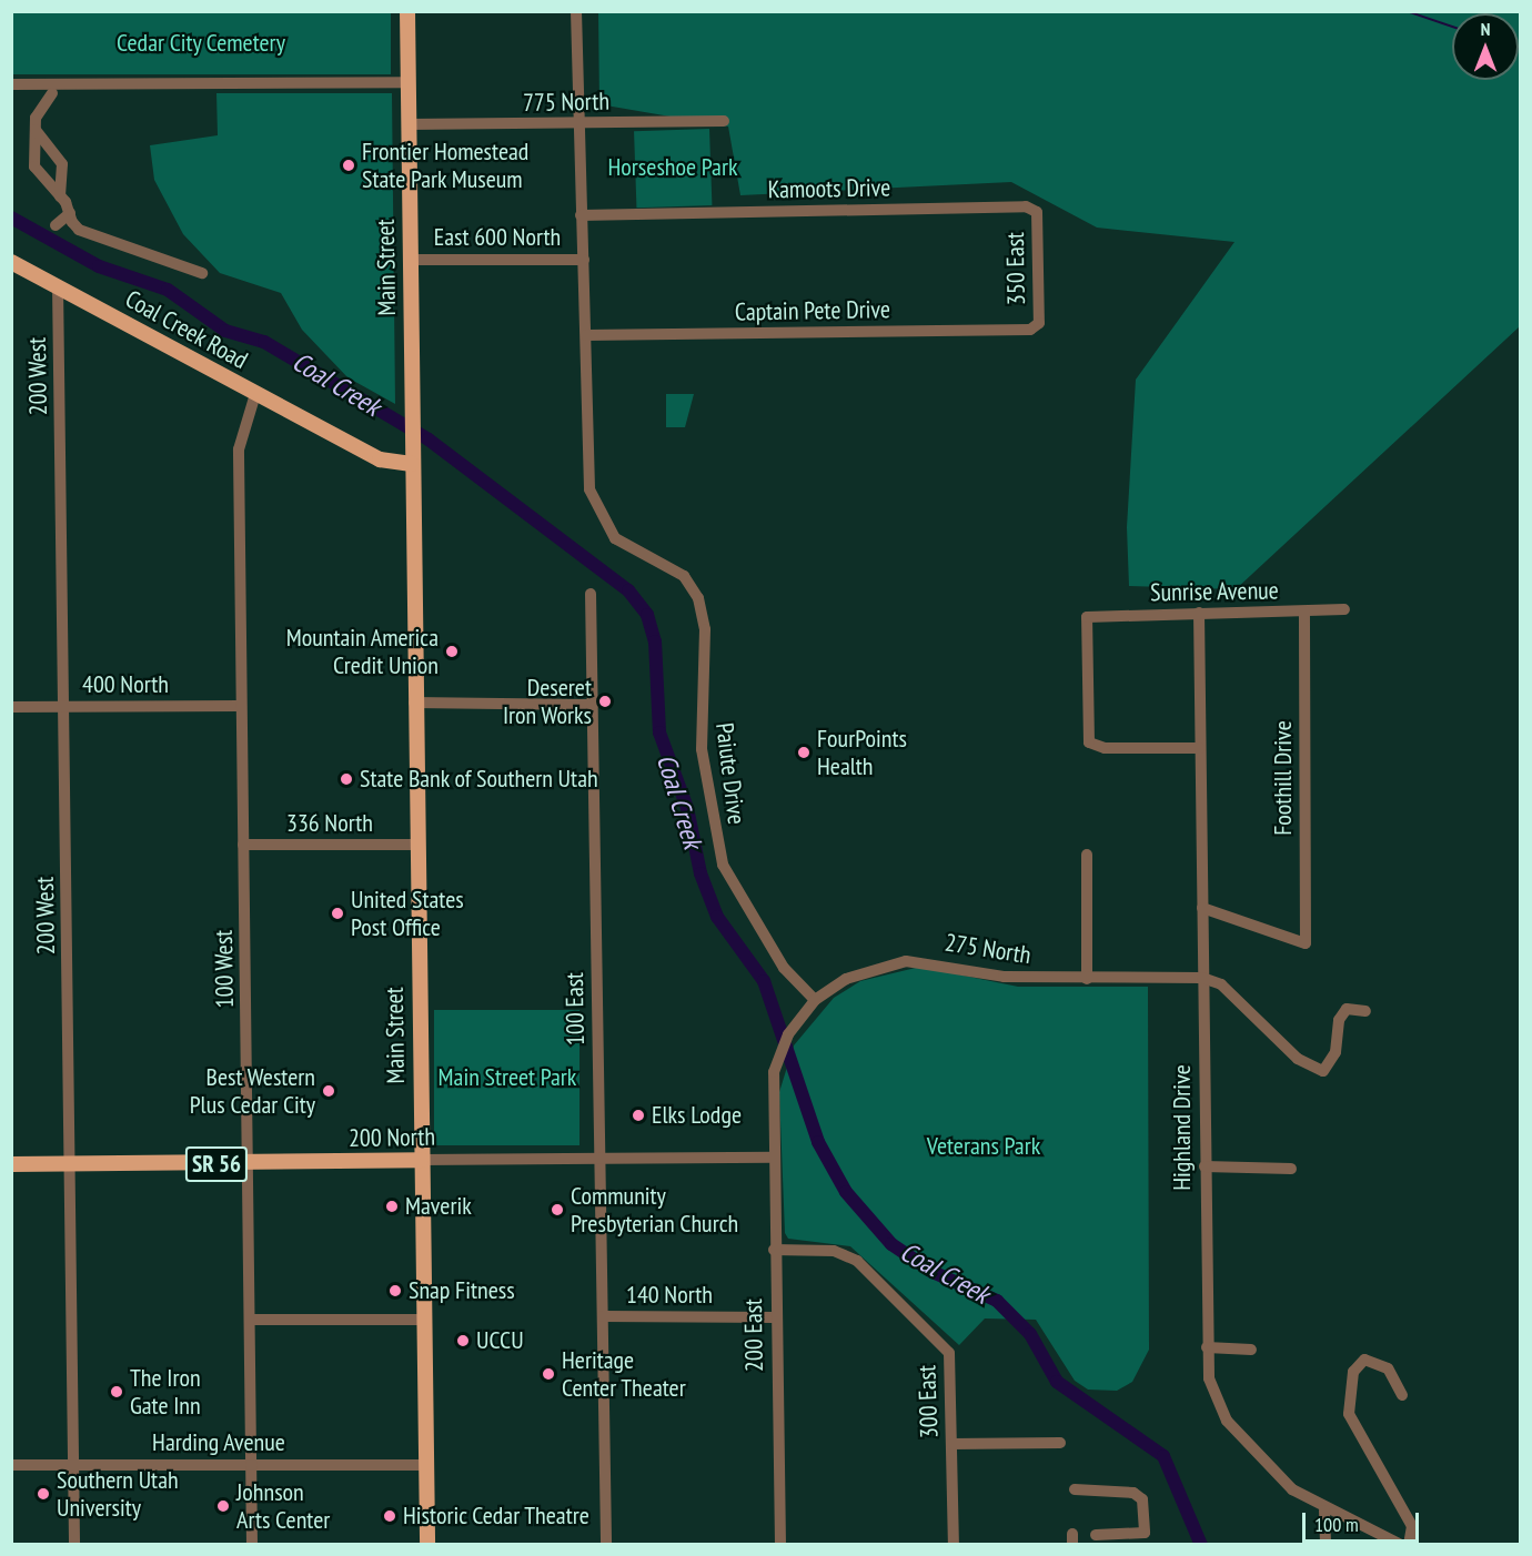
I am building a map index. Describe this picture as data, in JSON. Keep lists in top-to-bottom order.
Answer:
{
  "streets": {
    "main road": [
      "Main Street",
      "Coal Creek Road",
      "200 North",
      "SR 56"
    ],
    "street": [
      "775 North",
      "Kamoots Drive",
      "East 600 North",
      "350 East",
      "Captain Pete Drive",
      "200 West",
      "Sunrise Avenue",
      "400 North",
      "Paiute Drive",
      "Foothill Drive",
      "336 North",
      "275 North",
      "100 West",
      "100 East",
      "Highland Drive",
      "140 North",
      "200 East",
      "300 East",
      "Harding Avenue"
    ]
  },
  "crossings": [
    ["775 North", "Main Street"],
    ["775 North", "Paiute Drive"],
    ["Kamoots Drive", "350 East"],
    ["Kamoots Drive", "Paiute Drive"],
    ["East 600 North", "Main Street"],
    ["East 600 North", "Paiute Drive"],
    ["Main Street", "Coal Creek Road"],
    ["Main Street", "336 North"],
    ["Main Street", "200 North"],
    ["Main Street", "Harding Avenue"],
    ["350 East", "Captain Pete Drive"],
    ["Captain Pete Drive", "Paiute Drive"],
    ["Coal Creek Road", "200 West"],
    ["Coal Creek Road", "100 West"],
    ["200 West", "400 North"],
    ["200 West", "200 North"],
    ["200 West", "Harding Avenue"],
    ["Sunrise Avenue", "Foothill Drive"],
    ["Sunrise Avenue", "Highland Drive"],
    ["400 North", "100 West"],
    ["Paiute Drive", "275 North"],
    ["Foothill Drive", "Highland Drive"],
    ["336 North", "100 West"],
    ["275 North", "Highland Drive"],
    ["275 North", "200 East"],
    ["100 West", "200 North"],
    ["100 West", "Harding Avenue"],
    ["100 East", "200 North"],
    ["100 East", "140 North"],
    ["200 North", "200 East"],
    ["140 North", "200 East"],
    ["200 East", "300 East"]
  ],
  "water": ["Coal Creek"],
  "parks": [
    "Cedar City Cemetery",
    "Horseshoe Park",
    "Main Street Park",
    "Veterans Park"
  ],
  "places": [
    "Frontier Homestead State Park Museum",
    "Mountain America Credit Union",
    "Deseret Iron Works",
    "FourPoints Health",
    "State Bank of Southern Utah",
    "United States Post Office",
    "Best Western Plus Cedar City",
    "Elks Lodge",
    "Maverik",
    "Community Presbyterian Church",
    "Snap Fitness",
    "UCCU",
    "Heritage Center Theater",
    "The Iron Gate Inn",
    "Southern Utah University",
    "Johnson Arts Center",
    "Historic Cedar Theatre"
  ],
  "scale_bar": "100 m",
  "north": "top"
}
